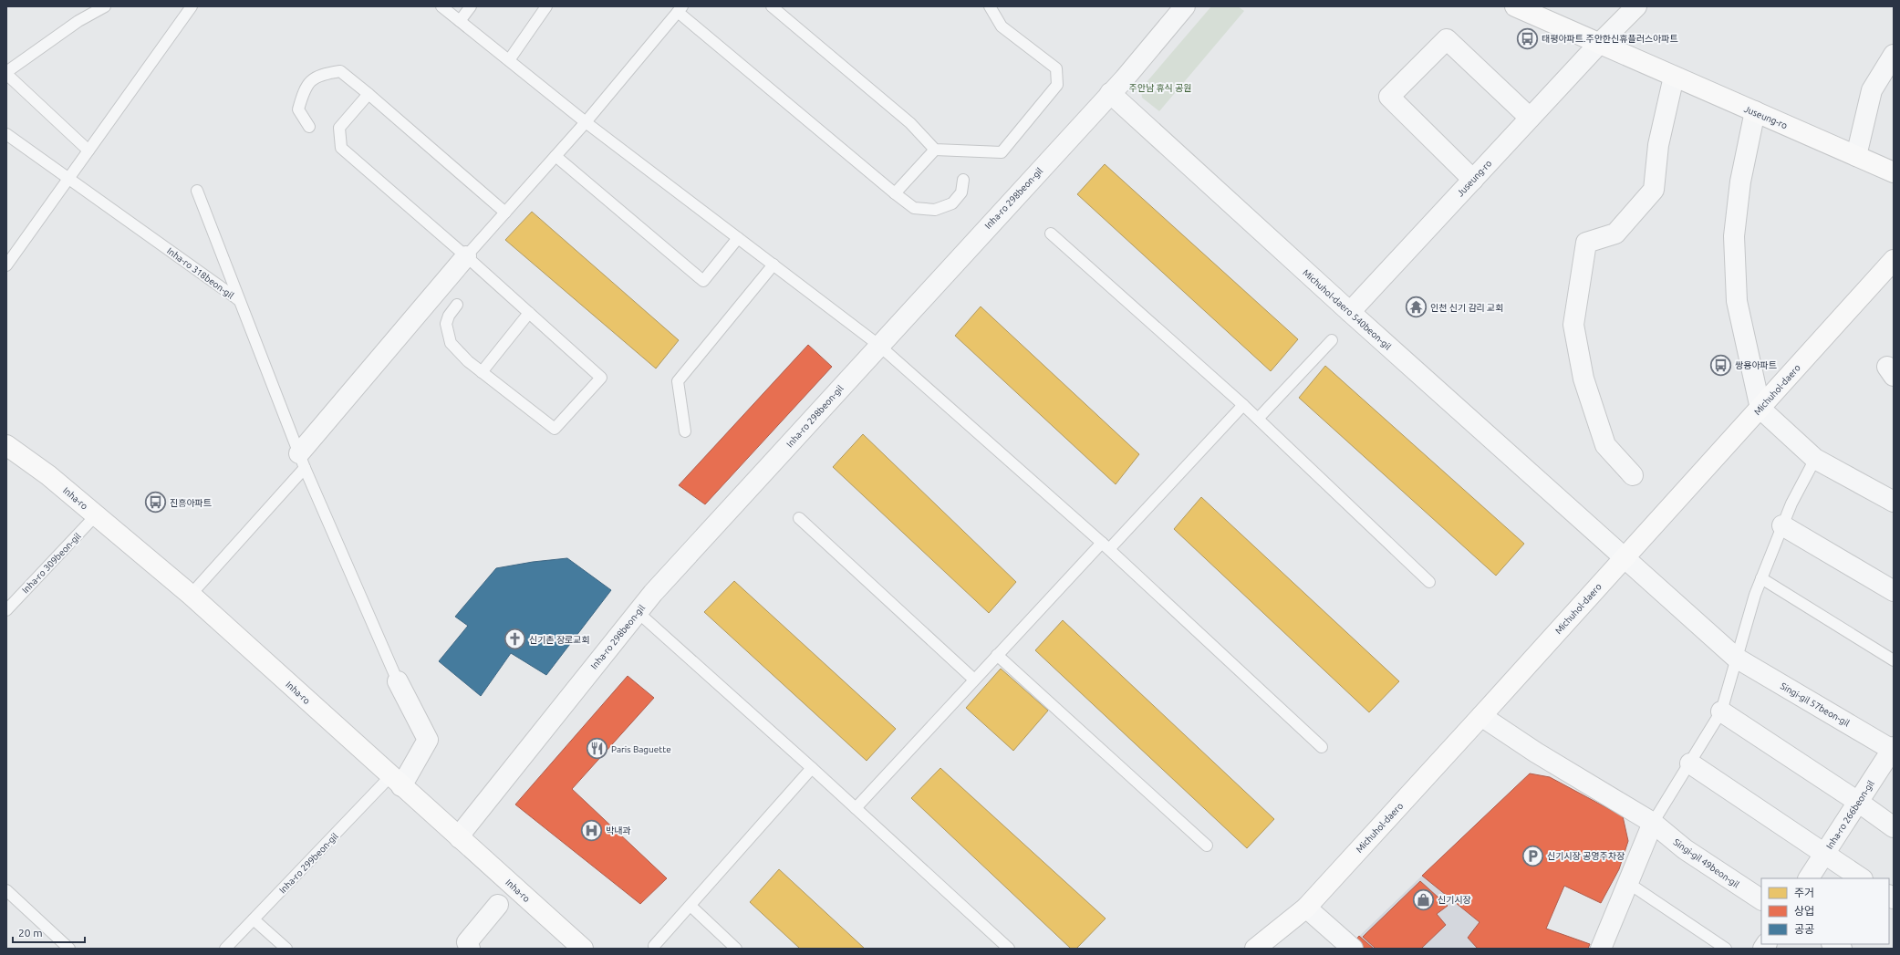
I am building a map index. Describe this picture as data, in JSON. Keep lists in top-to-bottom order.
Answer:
{
  "streets": {
    "main road": ["Juseung-ro", "Michuhol-daero", "Inha-ro"],
    "street": [
      "Inha-ro 298beon-gil",
      "Michuhol-daero 540beon-gil",
      "Singi-gil 57beon-gil",
      "Inha-ro 266beon-gil",
      "Singi-gil 49beon-gil"
    ],
    "lane": ["Inha-ro 318beon-gil", "Inha-ro 309beon-gil", "Inha-ro 299beon-gil"]
  },
  "crossings": [
    ["Juseung-ro", "Michuhol-daero 540beon-gil"],
    ["Inha-ro 298beon-gil", "Michuhol-daero 540beon-gil"],
    ["Inha-ro 298beon-gil", "Inha-ro"],
    ["Michuhol-daero 540beon-gil", "Michuhol-daero"],
    ["Michuhol-daero 540beon-gil", "Singi-gil 57beon-gil"],
    ["Michuhol-daero", "Singi-gil 57beon-gil"],
    ["Michuhol-daero", "Singi-gil 49beon-gil"],
    ["Inha-ro", "Inha-ro 309beon-gil"],
    ["Inha-ro", "Inha-ro 299beon-gil"],
    ["Singi-gil 57beon-gil", "Inha-ro 266beon-gil"]
  ],
  "parks": ["주안남 휴식 공원"],
  "places": {
    "bus stop": ["태평아파트.주안한신휴플러스아파트", "쌍용아파트", "진흥아파트"],
    "temple": ["인천 신기 감리 교회"],
    "church": ["신기촌 장로교회"],
    "restaurant": ["Paris Baguette"],
    "hospital": ["박내과"],
    "parking": ["신기시장 공영주차장"],
    "shop": ["신기시장"]
  },
  "legend": ["주거", "상업", "공공"],
  "scale_bar": "20 m"
}
